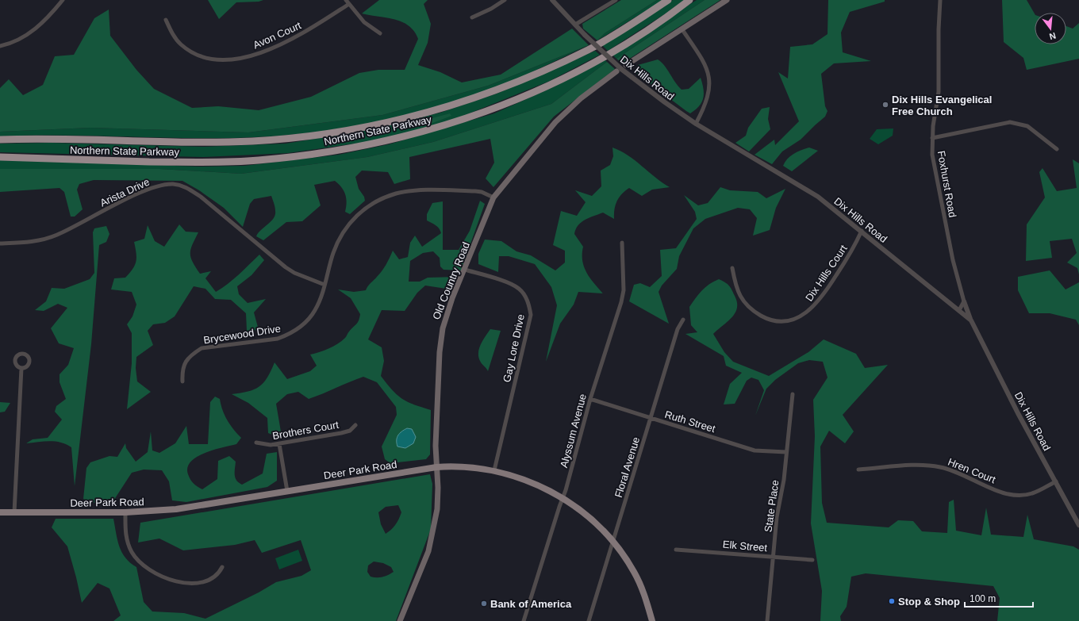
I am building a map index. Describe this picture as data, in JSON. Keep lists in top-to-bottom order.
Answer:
{
  "streets": {
    "highway": ["Northern State Parkway"],
    "main road": ["Old Country Road", "Deer Park Road"],
    "street": [
      "Avon Court",
      "Dix Hills Road",
      "Foxhurst Road",
      "Arista Drive",
      "Dix Hills Court",
      "Brycewood Drive",
      "Gay Lore Drive",
      "Ruth Street",
      "Brothers Court",
      "Alyssum Avenue",
      "Floral Avenue",
      "Hren Court",
      "State Place",
      "Elk Street"
    ]
  },
  "crossings": [
    ["Dix Hills Road", "Dix Hills Court"],
    ["Dix Hills Road", "Hren Court"],
    ["Arista Drive", "Brycewood Drive"],
    ["Old Country Road", "Brycewood Drive"],
    ["Old Country Road", "Gay Lore Drive"],
    ["Old Country Road", "Deer Park Road"],
    ["Gay Lore Drive", "Deer Park Road"],
    ["Ruth Street", "Alyssum Avenue"],
    ["Ruth Street", "Floral Avenue"],
    ["Ruth Street", "State Place"],
    ["Alyssum Avenue", "Deer Park Road"],
    ["Floral Avenue", "Deer Park Road"],
    ["State Place", "Elk Street"]
  ],
  "places": ["Dix Hills Evangelical Free Church", "Stop & Shop", "Bank of America"],
  "scale_bar": "100 m",
  "north": "bottom"
}
